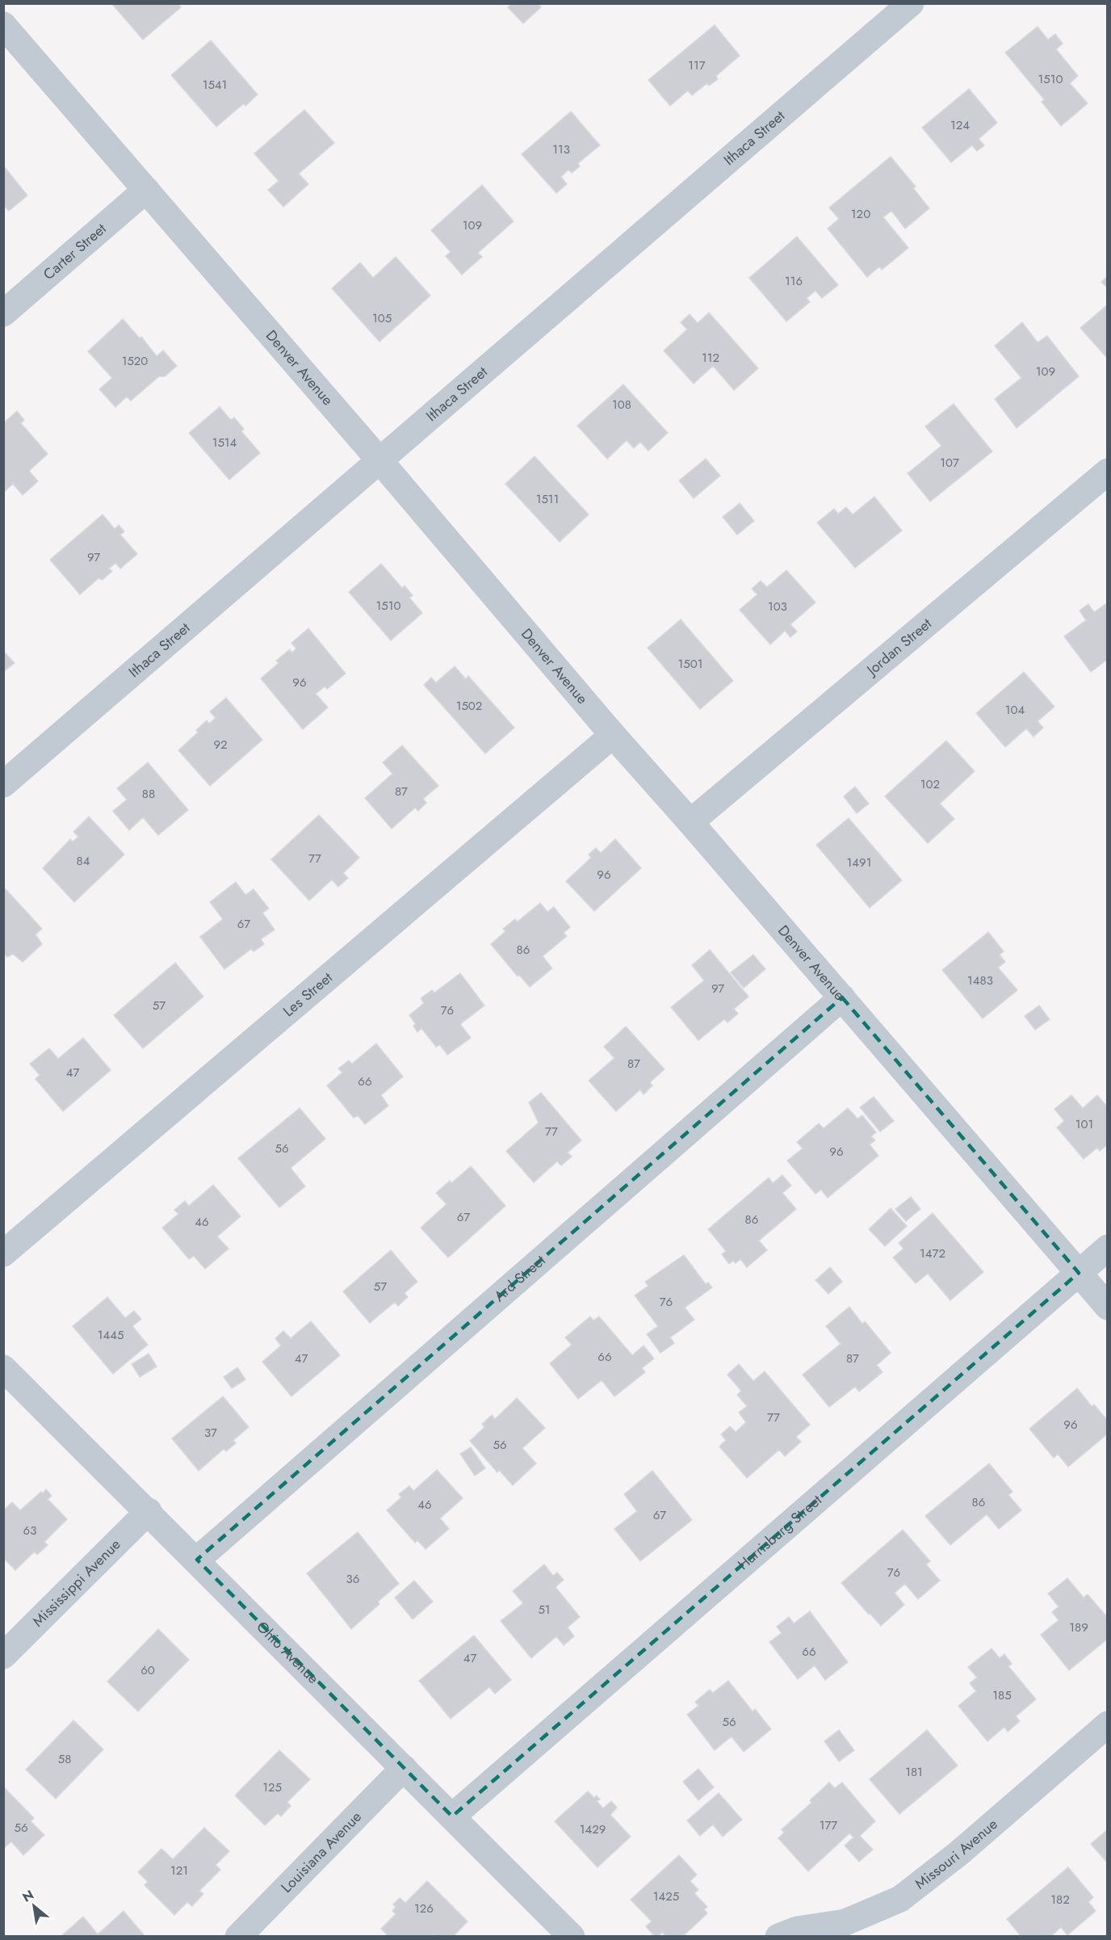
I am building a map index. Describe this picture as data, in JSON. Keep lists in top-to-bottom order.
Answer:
{
  "streets": {
    "street": [
      "Ithaca Street",
      "Carter Street",
      "Denver Avenue",
      "Jordan Street",
      "Les Street",
      "Ard Street",
      "Harrisburg Street",
      "Mississippi Avenue",
      "Ohio Avenue",
      "Louisiana Avenue",
      "Missouri Avenue"
    ]
  },
  "crossings": [
    ["Ithaca Street", "Denver Avenue"],
    ["Carter Street", "Denver Avenue"],
    ["Denver Avenue", "Jordan Street"],
    ["Denver Avenue", "Les Street"],
    ["Denver Avenue", "Ard Street"],
    ["Denver Avenue", "Harrisburg Street"],
    ["Ard Street", "Ohio Avenue"],
    ["Harrisburg Street", "Ohio Avenue"],
    ["Mississippi Avenue", "Ohio Avenue"],
    ["Ohio Avenue", "Louisiana Avenue"]
  ],
  "house_numbers": [
    "117",
    "1510",
    "1541",
    "124",
    "113",
    "120",
    "109",
    "116",
    "105",
    "112",
    "1520",
    "109",
    "108",
    "1514",
    "107",
    "1511",
    "97",
    "1510",
    "103",
    "1501",
    "96",
    "1502",
    "104",
    "92",
    "102",
    "87",
    "88",
    "77",
    "84",
    "1491",
    "96",
    "67",
    "86",
    "1483",
    "97",
    "57",
    "76",
    "87",
    "47",
    "66",
    "101",
    "77",
    "56",
    "96",
    "67",
    "86",
    "46",
    "1472",
    "57",
    "76",
    "1445",
    "66",
    "47",
    "87",
    "77",
    "96",
    "37",
    "56",
    "86",
    "46",
    "67",
    "63",
    "76",
    "36",
    "51",
    "189",
    "66",
    "47",
    "60",
    "185",
    "56",
    "58",
    "181",
    "125",
    "177",
    "56",
    "1429",
    "121",
    "1425",
    "182",
    "126"
  ],
  "north": "top left"
}
